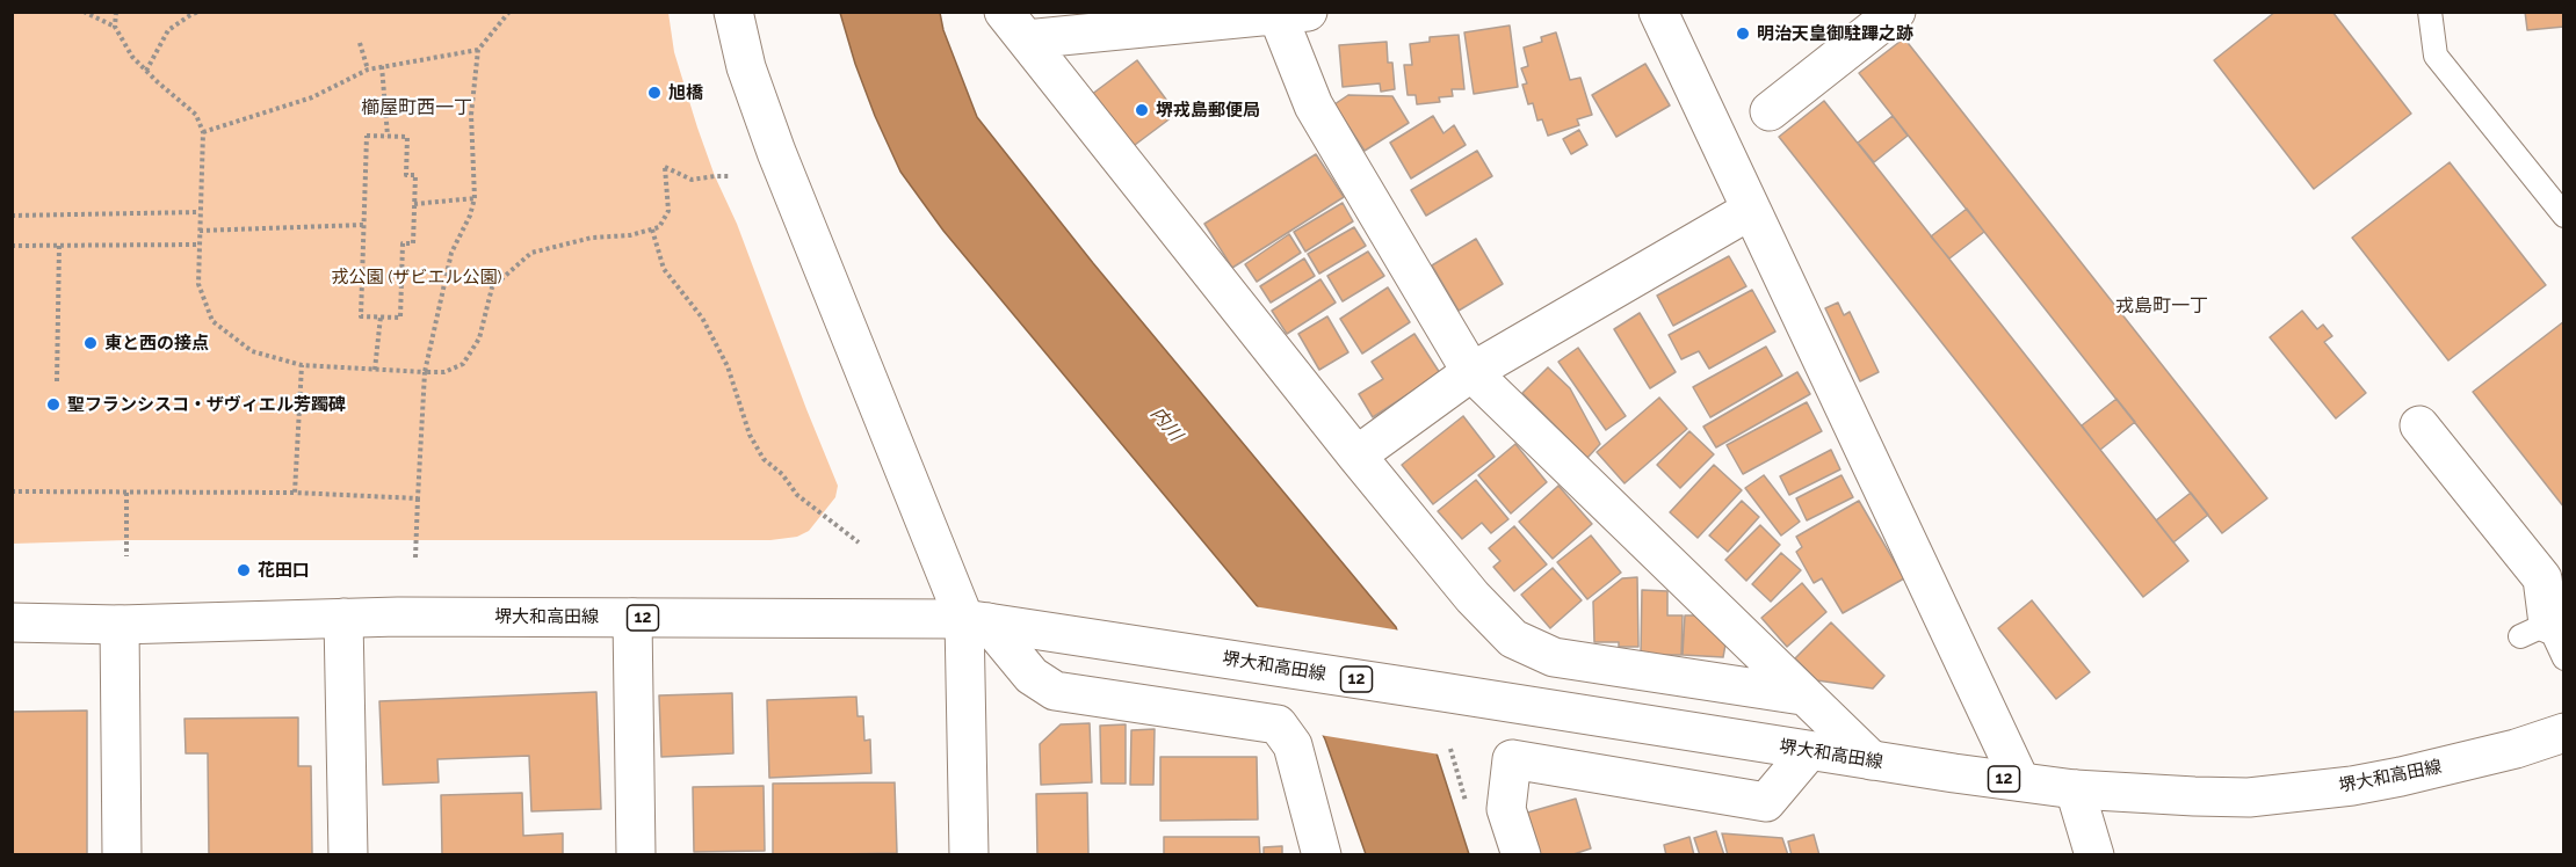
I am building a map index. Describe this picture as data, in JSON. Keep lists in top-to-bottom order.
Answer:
{
  "streets": {
    "street": ["堺大和高田線", "12"]
  },
  "districts": ["櫛屋町西一丁", "戎島町一丁"],
  "water": ["内川"],
  "parks": ["戎公園 (ザビエル公園)"],
  "places": [
    "明治天皇御駐蹕之跡",
    "旭橋",
    "堺戎島郵便局",
    "東と西の接点",
    "聖フランシスコ・ザヴィエル芳躅碑",
    "花田口"
  ]
}
